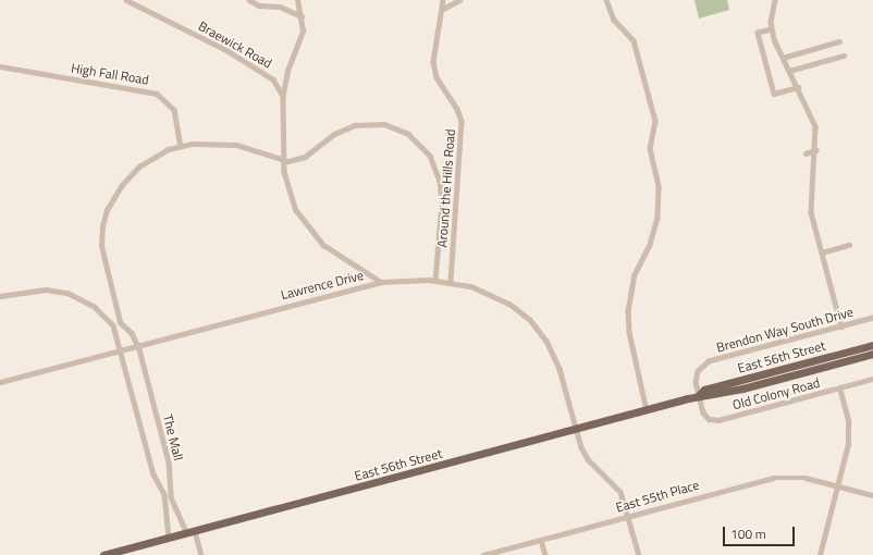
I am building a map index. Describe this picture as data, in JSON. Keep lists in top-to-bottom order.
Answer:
{
  "streets": {
    "main road": ["East 56th Street"],
    "street": [
      "Braewick Road",
      "High Fall Road",
      "Around the Hills Road",
      "Lawrence Drive",
      "Brendon Way South Drive",
      "Old Colony Road",
      "The Mall",
      "East 55th Place"
    ]
  },
  "crossings": [
    ["Around the Hills Road", "Lawrence Drive"],
    ["Lawrence Drive", "East 56th Street"],
    ["Lawrence Drive", "The Mall"],
    ["Lawrence Drive", "East 55th Place"],
    ["Brendon Way South Drive", "East 56th Street"],
    ["Brendon Way South Drive", "Old Colony Road"],
    ["East 56th Street", "Old Colony Road"],
    ["East 56th Street", "The Mall"]
  ],
  "scale_bar": "100 m"
}
